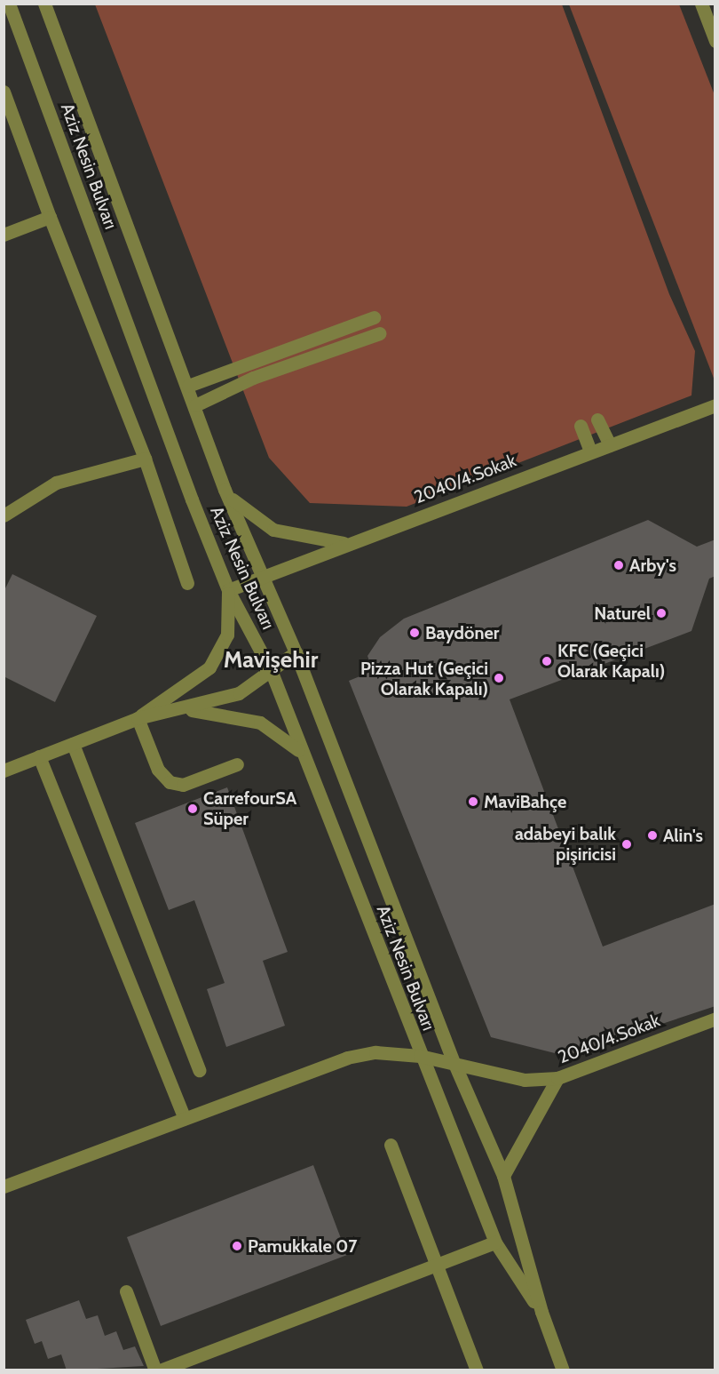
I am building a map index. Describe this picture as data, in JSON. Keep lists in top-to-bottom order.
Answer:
{
  "streets": {
    "street": ["Aziz Nesin Bulvarı", "2040/4.Sokak"]
  },
  "crossings": [
    ["Aziz Nesin Bulvarı", "2040/4.Sokak"]
  ],
  "districts": ["Mavişehir"],
  "places": [
    "Arby's",
    "Naturel",
    "Baydöner",
    "KFC (Geçici Olarak Kapalı)",
    "Pizza Hut (Geçici Olarak Kapalı)",
    "MaviBahçe",
    "CarrefourSA Süper",
    "Alin's",
    "adabeyi balık pişiricisi",
    "Pamukkale 07"
  ]
}
